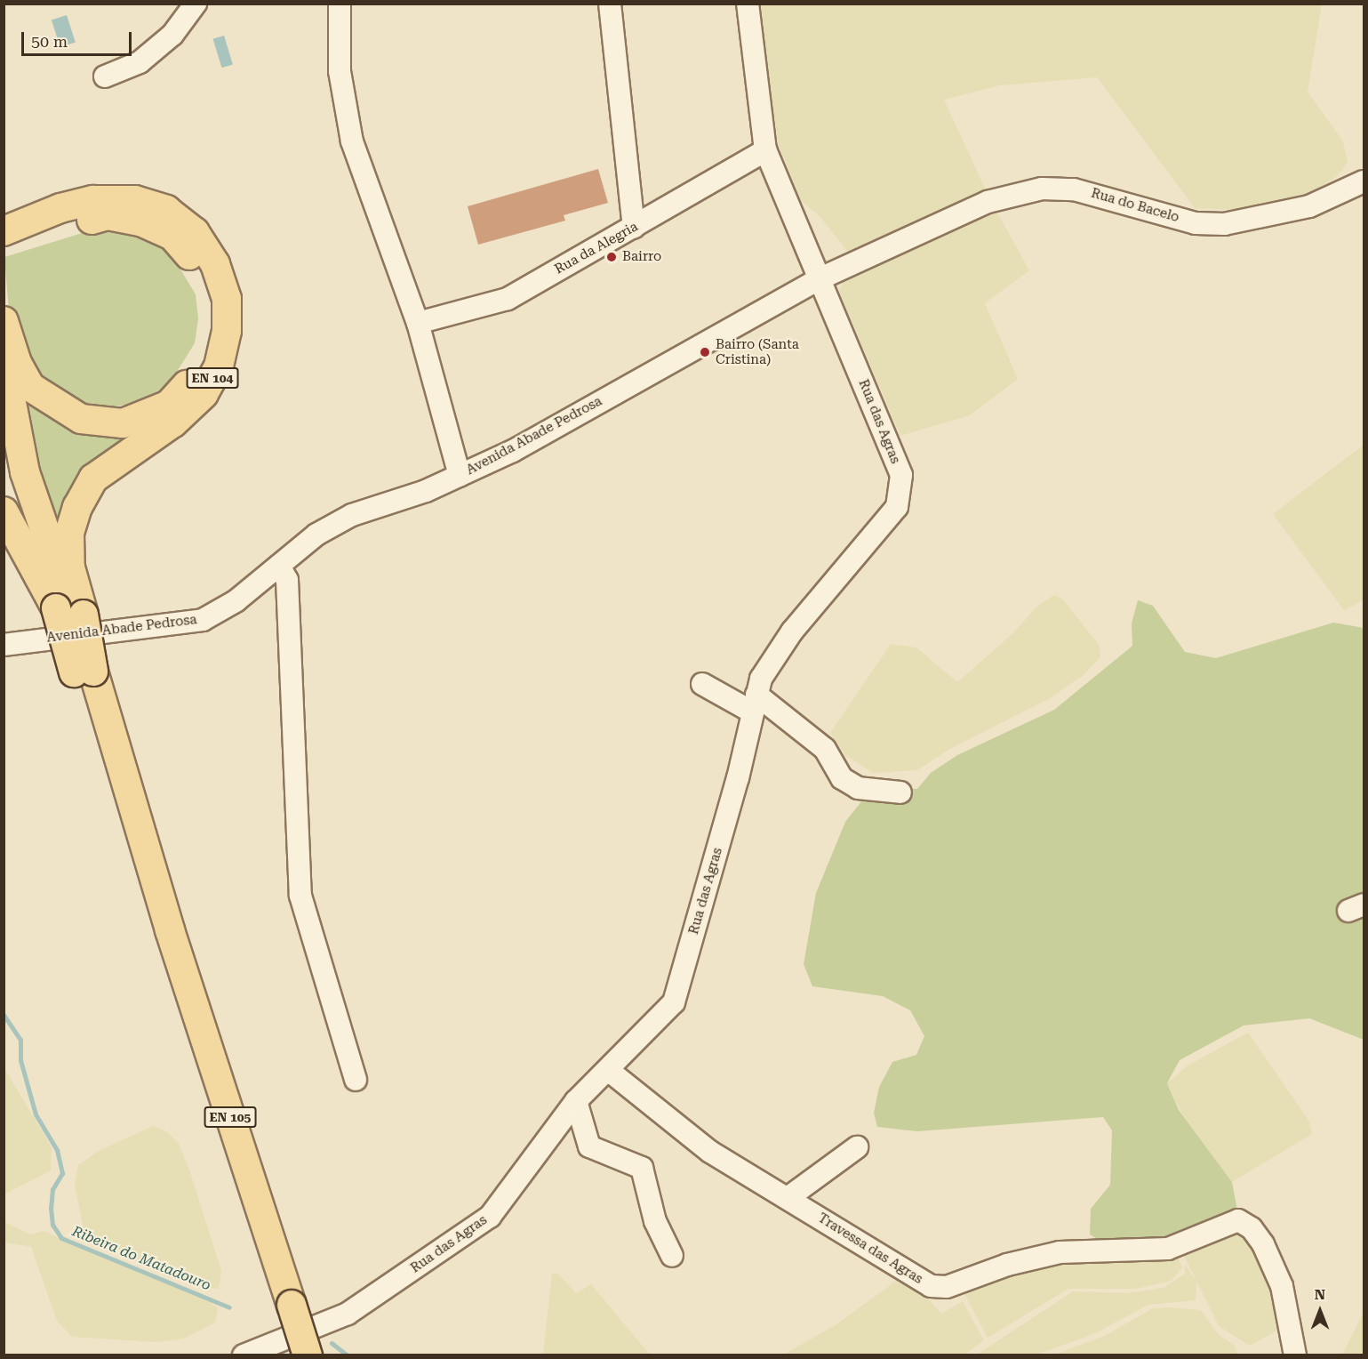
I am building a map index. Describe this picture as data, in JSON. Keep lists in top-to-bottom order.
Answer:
{
  "streets": {
    "main road": ["EN 104", "EN 105"],
    "street": [
      "Rua do Bacelo",
      "Rua da Alegria",
      "Rua das Agras",
      "Avenida Abade Pedrosa",
      "Travessa das Agras"
    ]
  },
  "crossings": [
    ["Rua do Bacelo", "Rua das Agras"],
    ["Rua do Bacelo", "Avenida Abade Pedrosa"],
    ["Rua da Alegria", "Rua das Agras"],
    ["EN 104", "EN 105"],
    ["Rua das Agras", "Avenida Abade Pedrosa"],
    ["Rua das Agras", "Travessa das Agras"]
  ],
  "water": ["Ribeira do Matadouro"],
  "places": ["Bairro", "Bairro (Santa Cristina)"],
  "scale_bar": "50 m",
  "north": "top"
}
